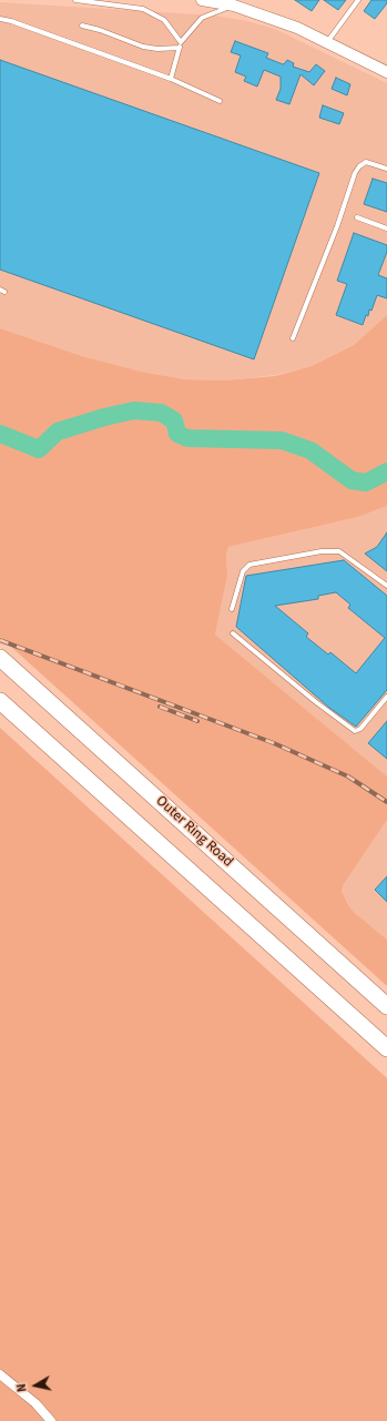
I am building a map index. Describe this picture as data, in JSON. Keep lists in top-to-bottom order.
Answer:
{
  "streets": {
    "highway": ["Outer Ring Road"]
  },
  "north": "left"
}
